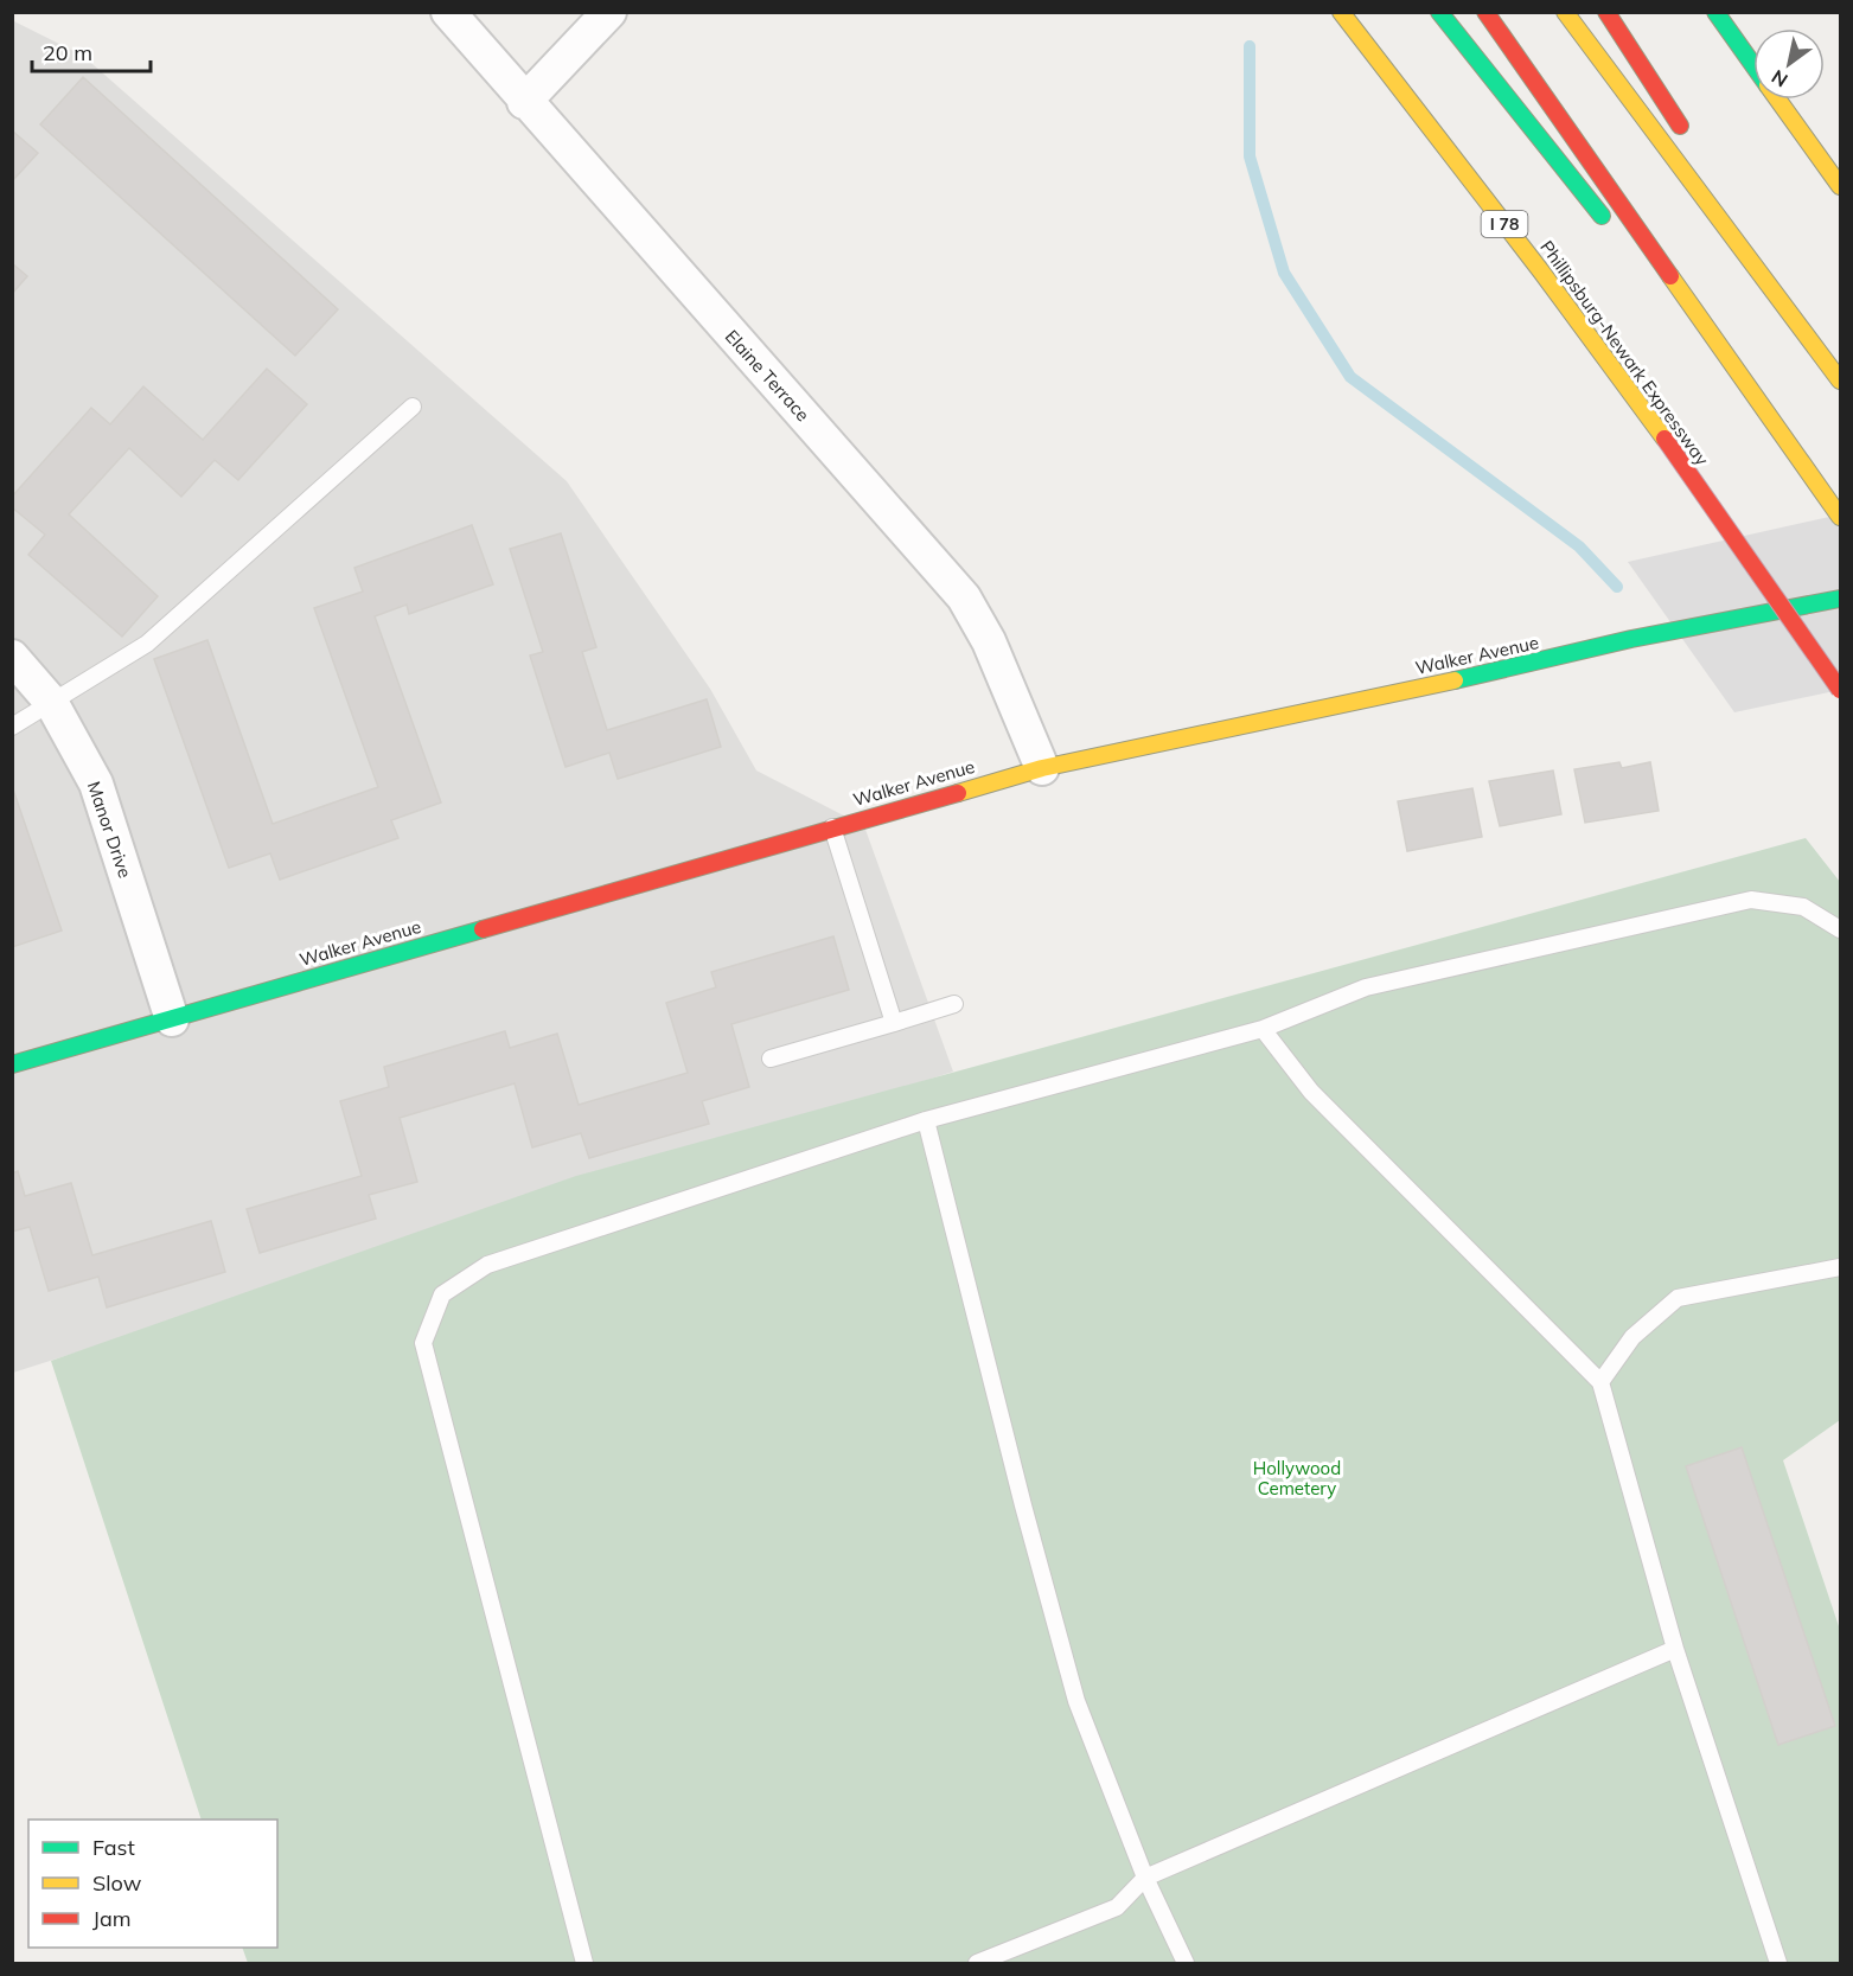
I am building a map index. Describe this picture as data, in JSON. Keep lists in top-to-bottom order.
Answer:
{
  "streets": {
    "main road": ["I 78", "Phillipsburg-Newark Expressway", "Walker Avenue"],
    "street": ["Elaine Terrace", "Manor Drive"]
  },
  "crossings": [
    ["Elaine Terrace", "Walker Avenue"],
    ["Walker Avenue", "Manor Drive"]
  ],
  "parks": ["Hollywood Cemetery"],
  "legend": ["Fast", "Slow", "Jam"],
  "scale_bar": "20 m",
  "north": "bottom left"
}
